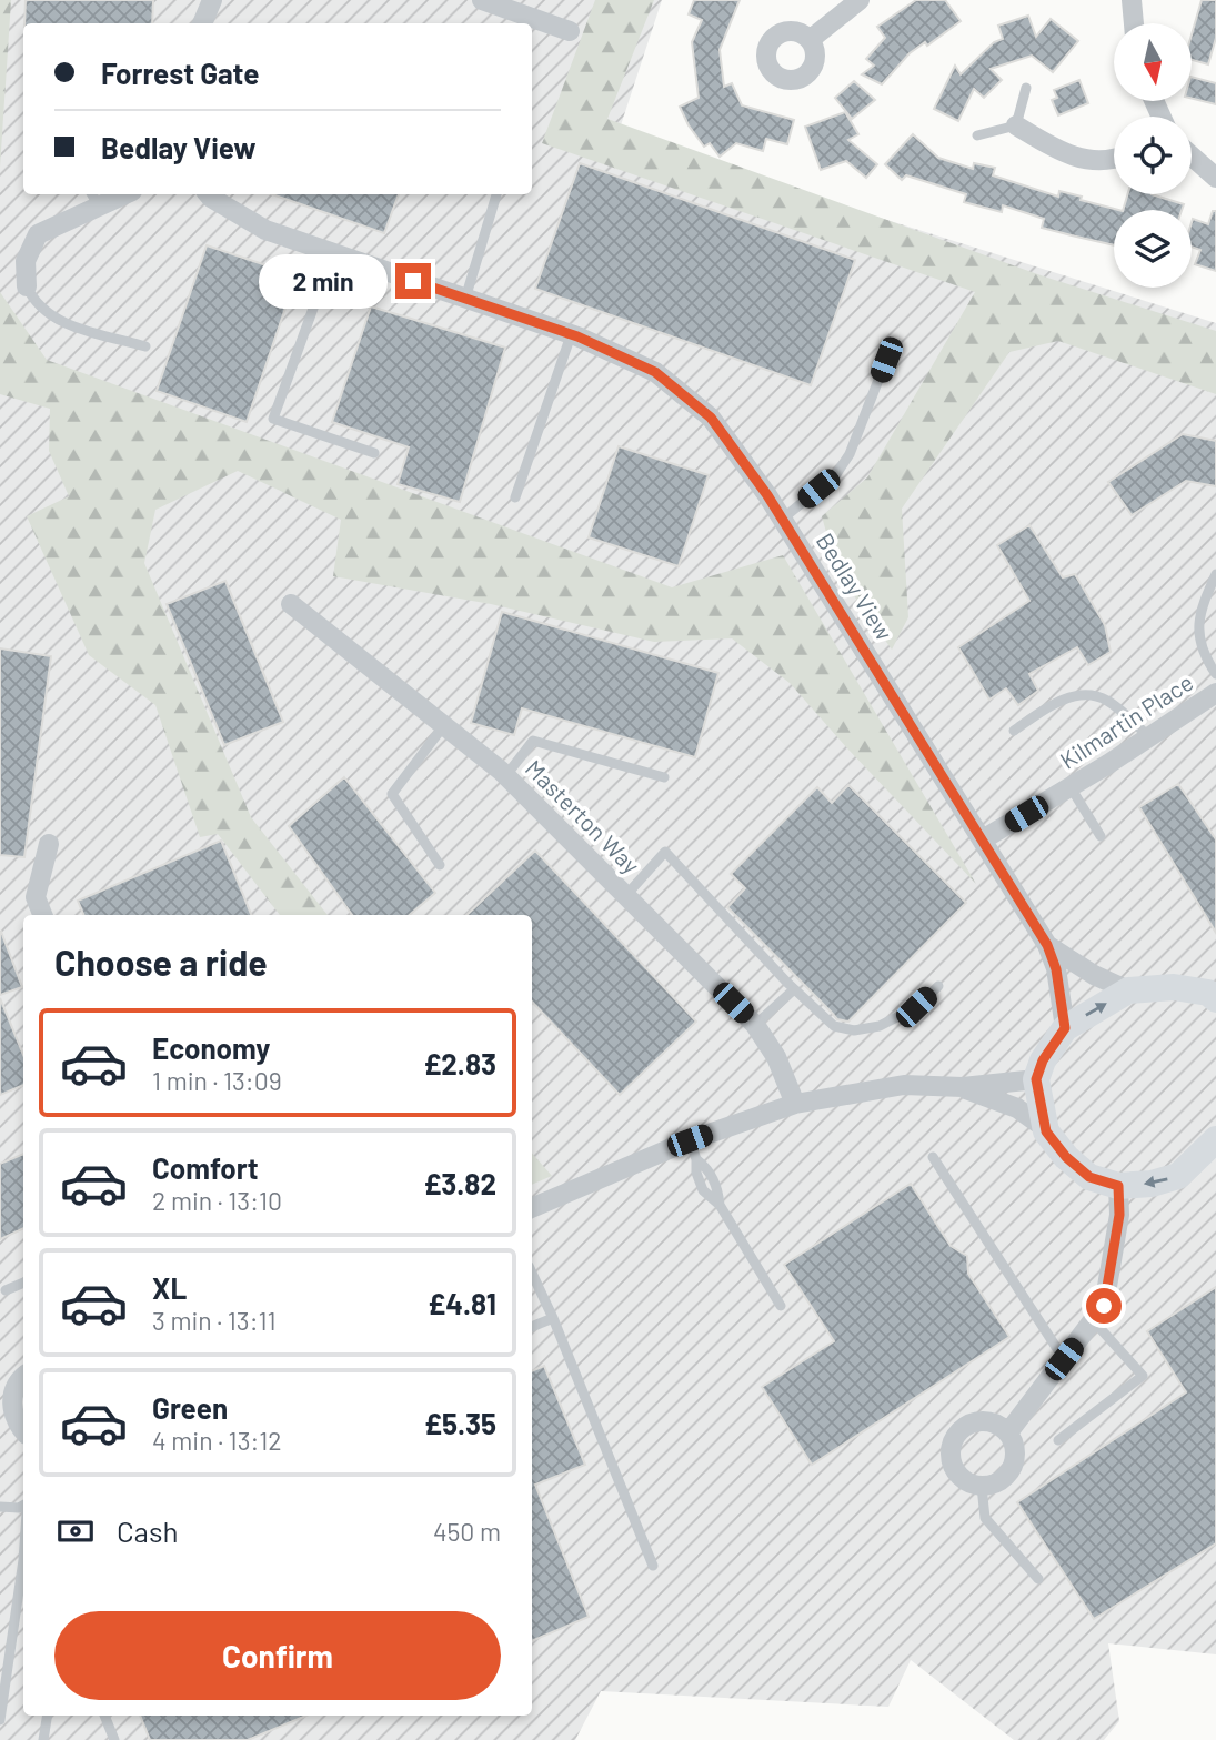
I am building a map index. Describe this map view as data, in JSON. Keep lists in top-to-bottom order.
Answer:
{
  "streets": {
    "street": ["Bedlay View", "Kilmartin Place", "Masterton Way"]
  },
  "crossings": [
    ["Bedlay View", "Kilmartin Place"]
  ],
  "north": "bottom",
  "page": {
    "banner": ["Forrest Gate", "Bedlay View"],
    "bubble": "2 min",
    "heading": "Choose a ride",
    "list": [
      {
        "name": "Economy",
        "note": "1 min · 13:09",
        "value": "£2.83"
      },
      {
        "name": "Comfort",
        "note": "2 min · 13:10",
        "value": "£3.82"
      },
      {
        "name": "XL",
        "note": "3 min · 13:11",
        "value": "£4.81"
      },
      {
        "name": "Green",
        "note": "4 min · 13:12",
        "value": "£5.35"
      }
    ],
    "pay": ["Cash", "450 m"],
    "buttons": "Confirm"
  }
}
